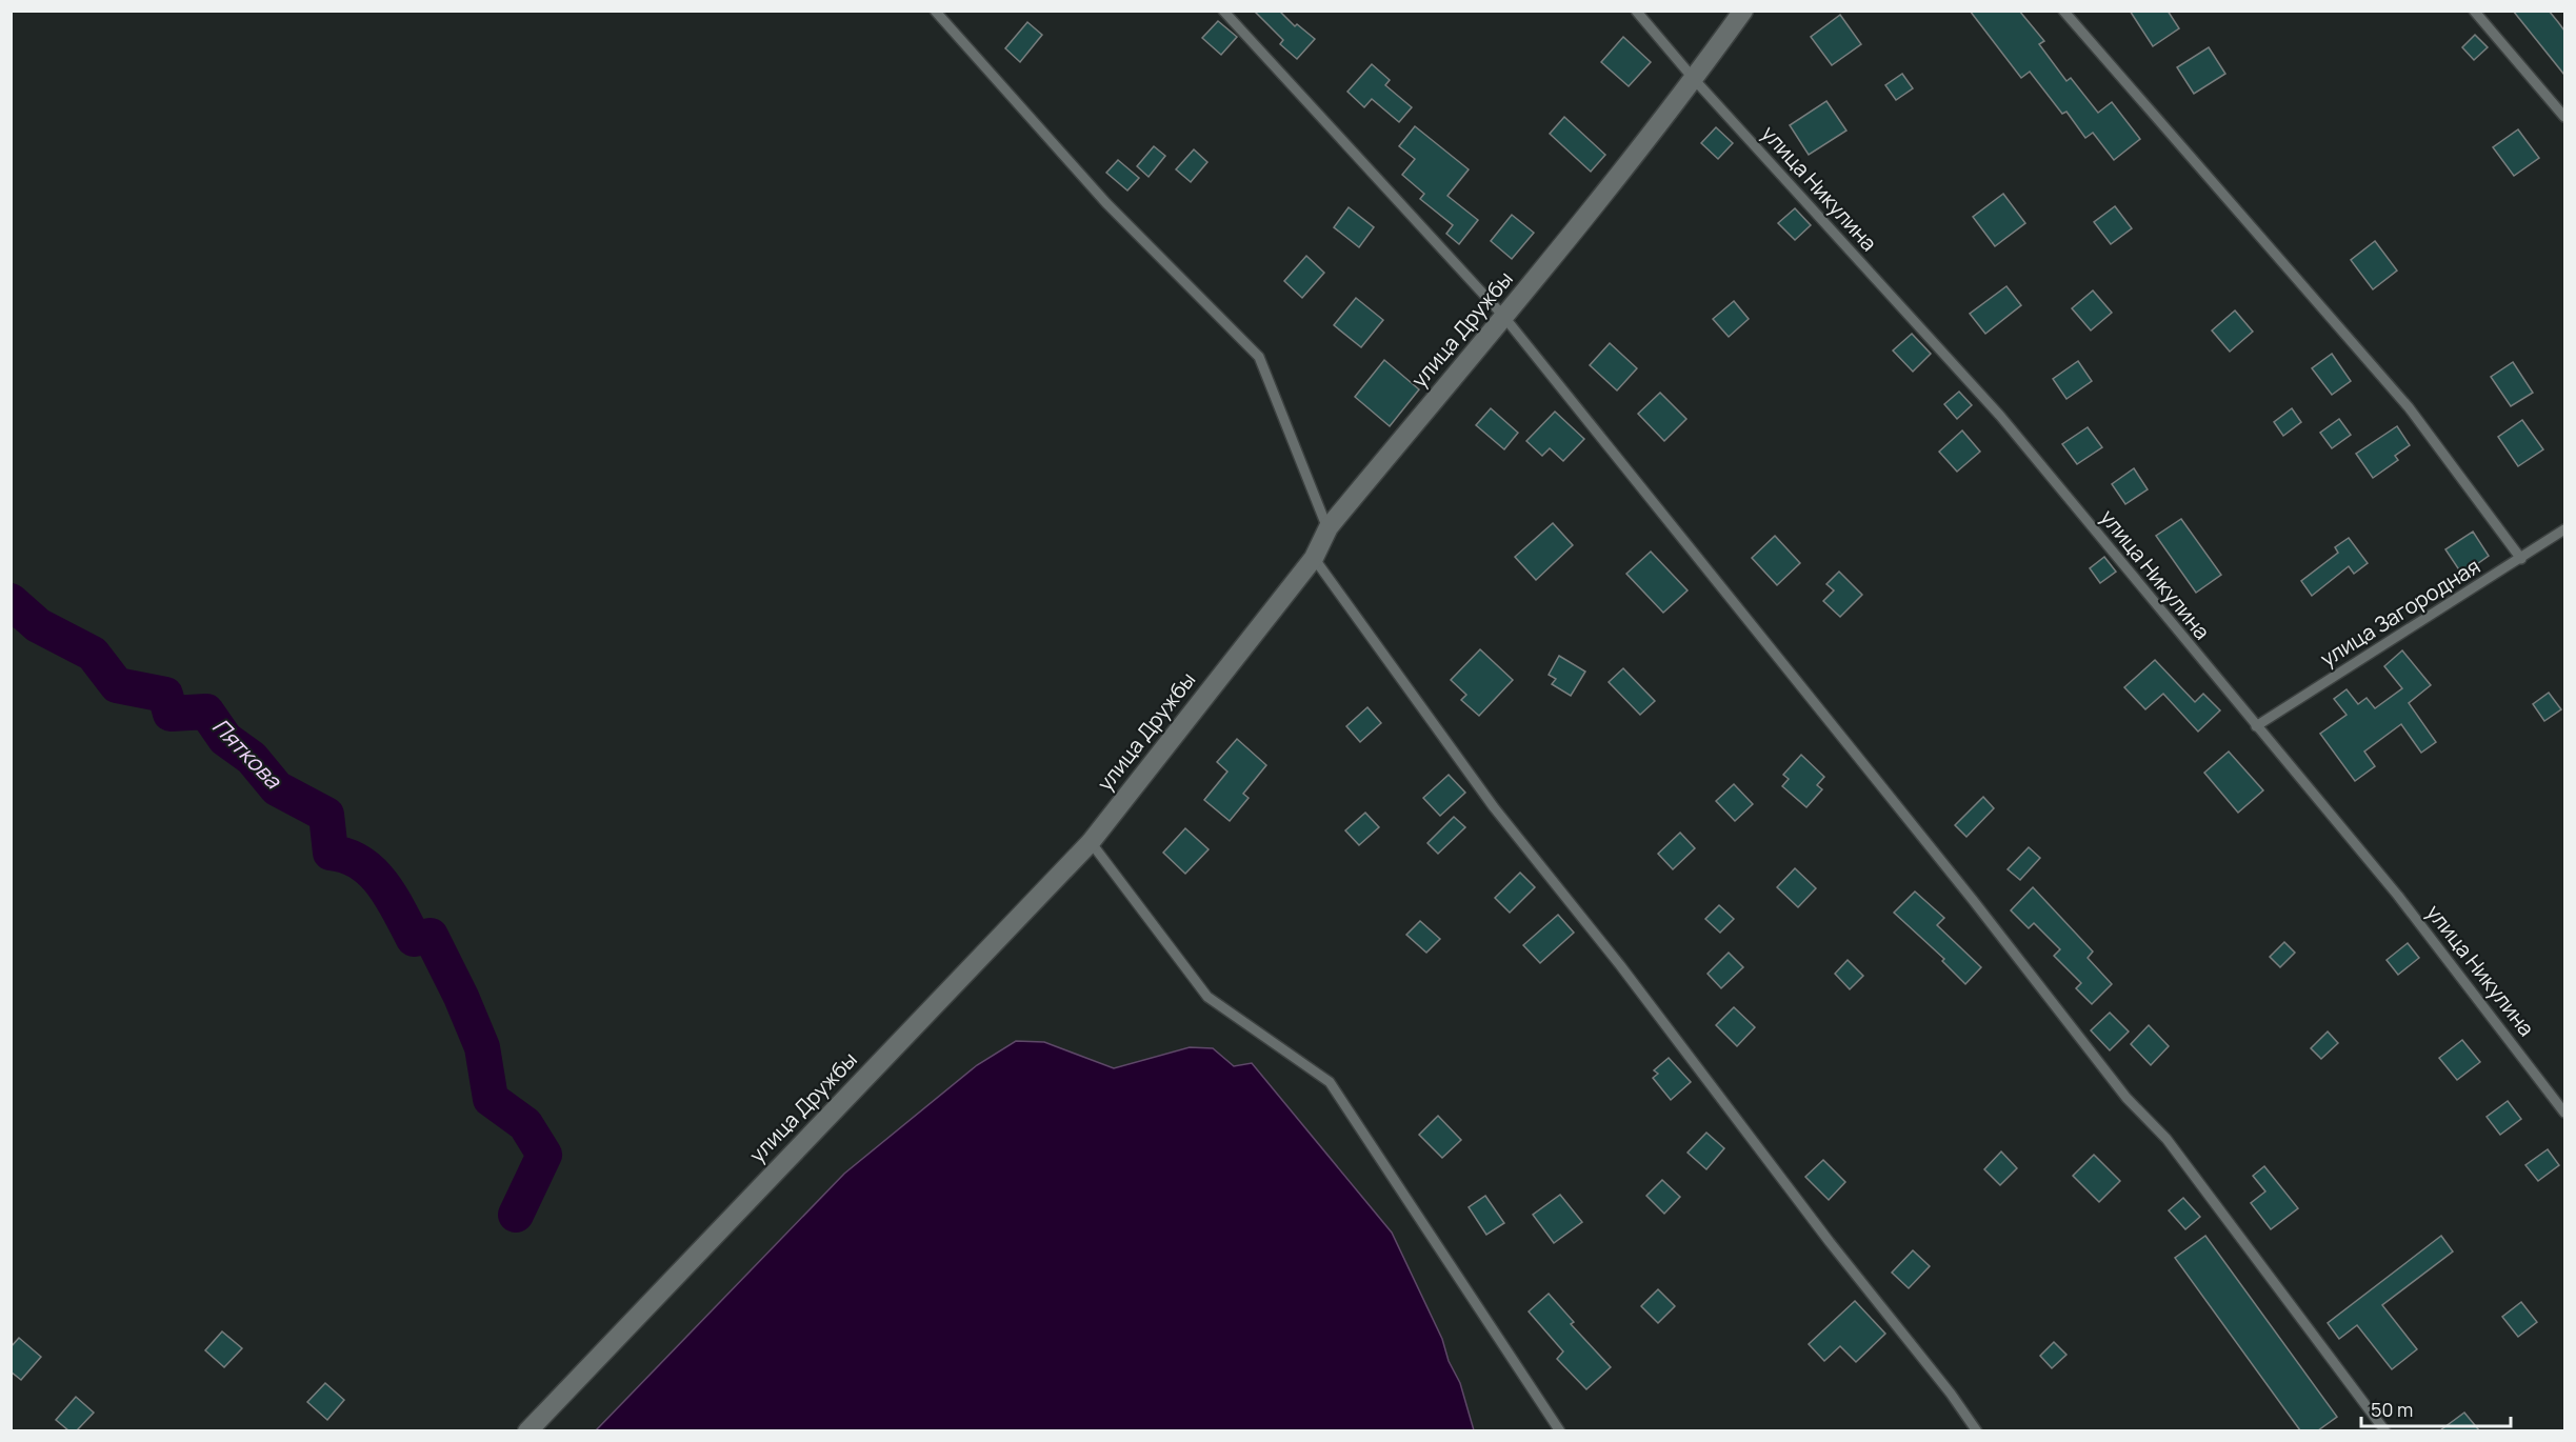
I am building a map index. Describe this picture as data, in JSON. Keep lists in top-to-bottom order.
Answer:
{
  "streets": {
    "street": ["улица Дружбы"],
    "lane": ["улица Никулина", "улица Загородная"]
  },
  "crossings": [
    ["улица Никулина", "улица Дружбы"],
    ["улица Никулина", "улица Загородная"]
  ],
  "water": ["Пяткова"],
  "scale_bar": "50 m"
}
